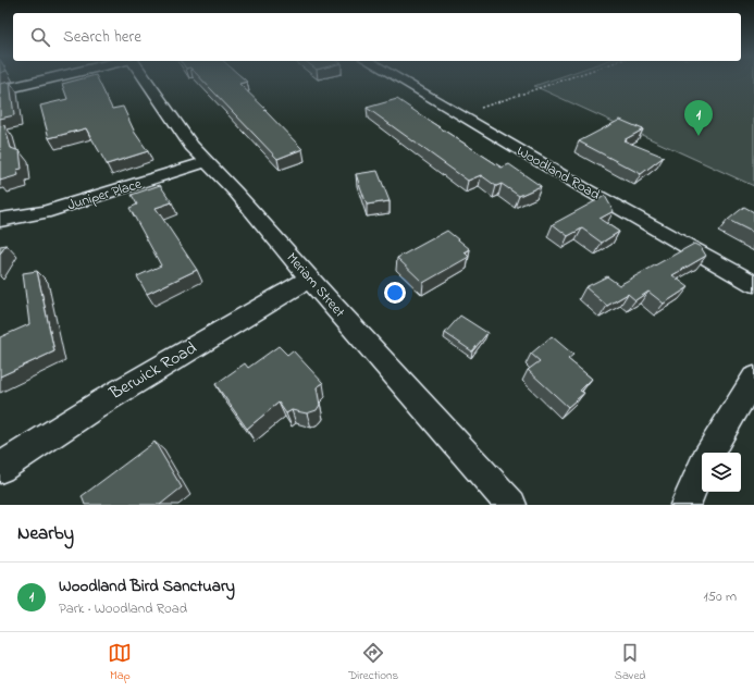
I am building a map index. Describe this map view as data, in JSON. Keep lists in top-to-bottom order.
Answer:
{
  "streets": {
    "street": [
      "Woodland Road",
      "Juniper Place",
      "Meriam Street",
      "Berwick Road"
    ]
  },
  "crossings": [
    ["Juniper Place", "Meriam Street"],
    ["Meriam Street", "Berwick Road"]
  ],
  "page": {
    "search": "Search here",
    "pins": "1",
    "heading": "Nearby",
    "list": [
      {
        "mark": "1",
        "name": "Woodland Bird Sanctuary",
        "note": "Park · Woodland Road",
        "value": "150 m"
      }
    ],
    "nav": ["Map", "Directions", "Saved"]
  }
}
